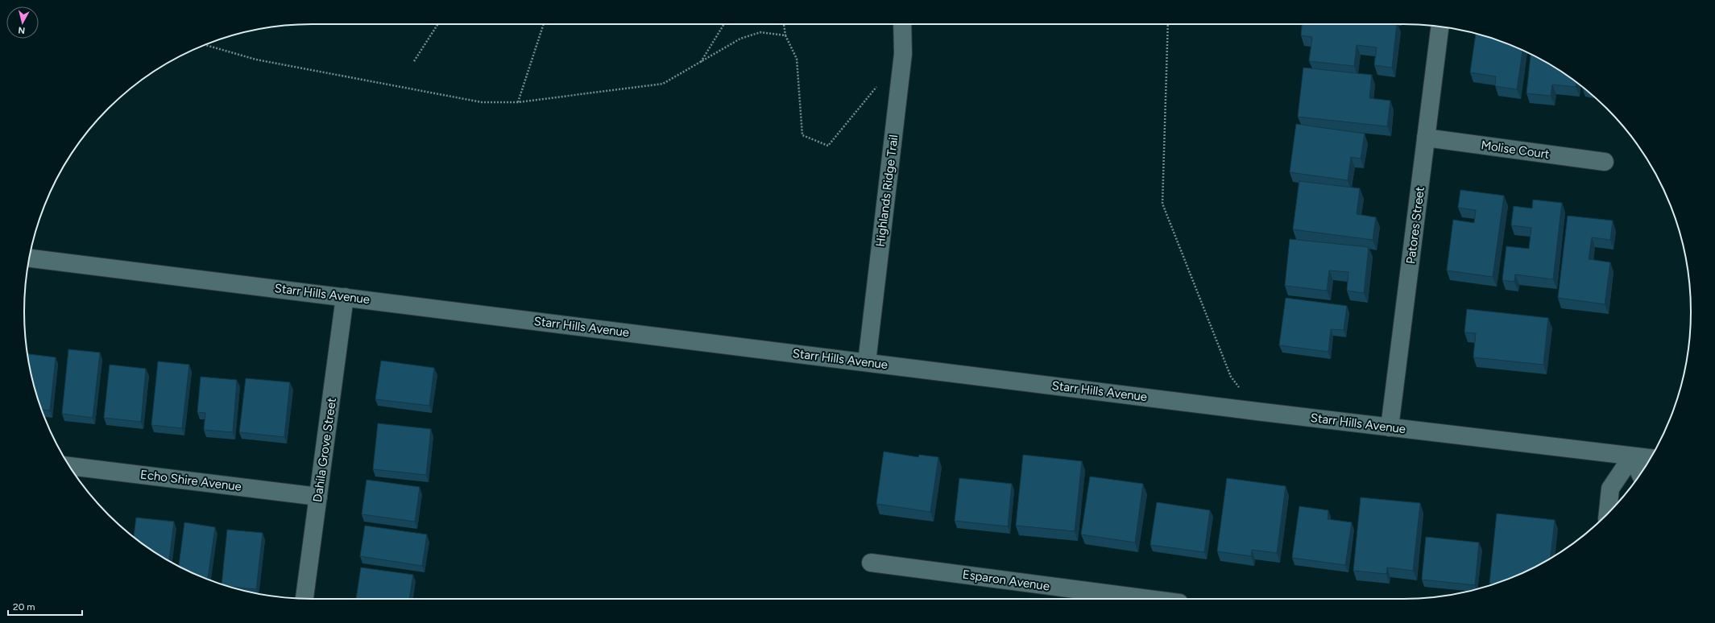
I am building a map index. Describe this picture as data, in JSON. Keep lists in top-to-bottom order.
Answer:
{
  "streets": {
    "street": [
      "Molise Court",
      "Highlands Ridge Trail",
      "Patores Street",
      "Starr Hills Avenue",
      "Dahila Grove Street",
      "Echo Shire Avenue",
      "Esparon Avenue"
    ]
  },
  "crossings": [
    ["Molise Court", "Patores Street"],
    ["Highlands Ridge Trail", "Starr Hills Avenue"],
    ["Patores Street", "Starr Hills Avenue"],
    ["Starr Hills Avenue", "Dahila Grove Street"],
    ["Dahila Grove Street", "Echo Shire Avenue"]
  ],
  "scale_bar": "20 m",
  "north": "bottom"
}
